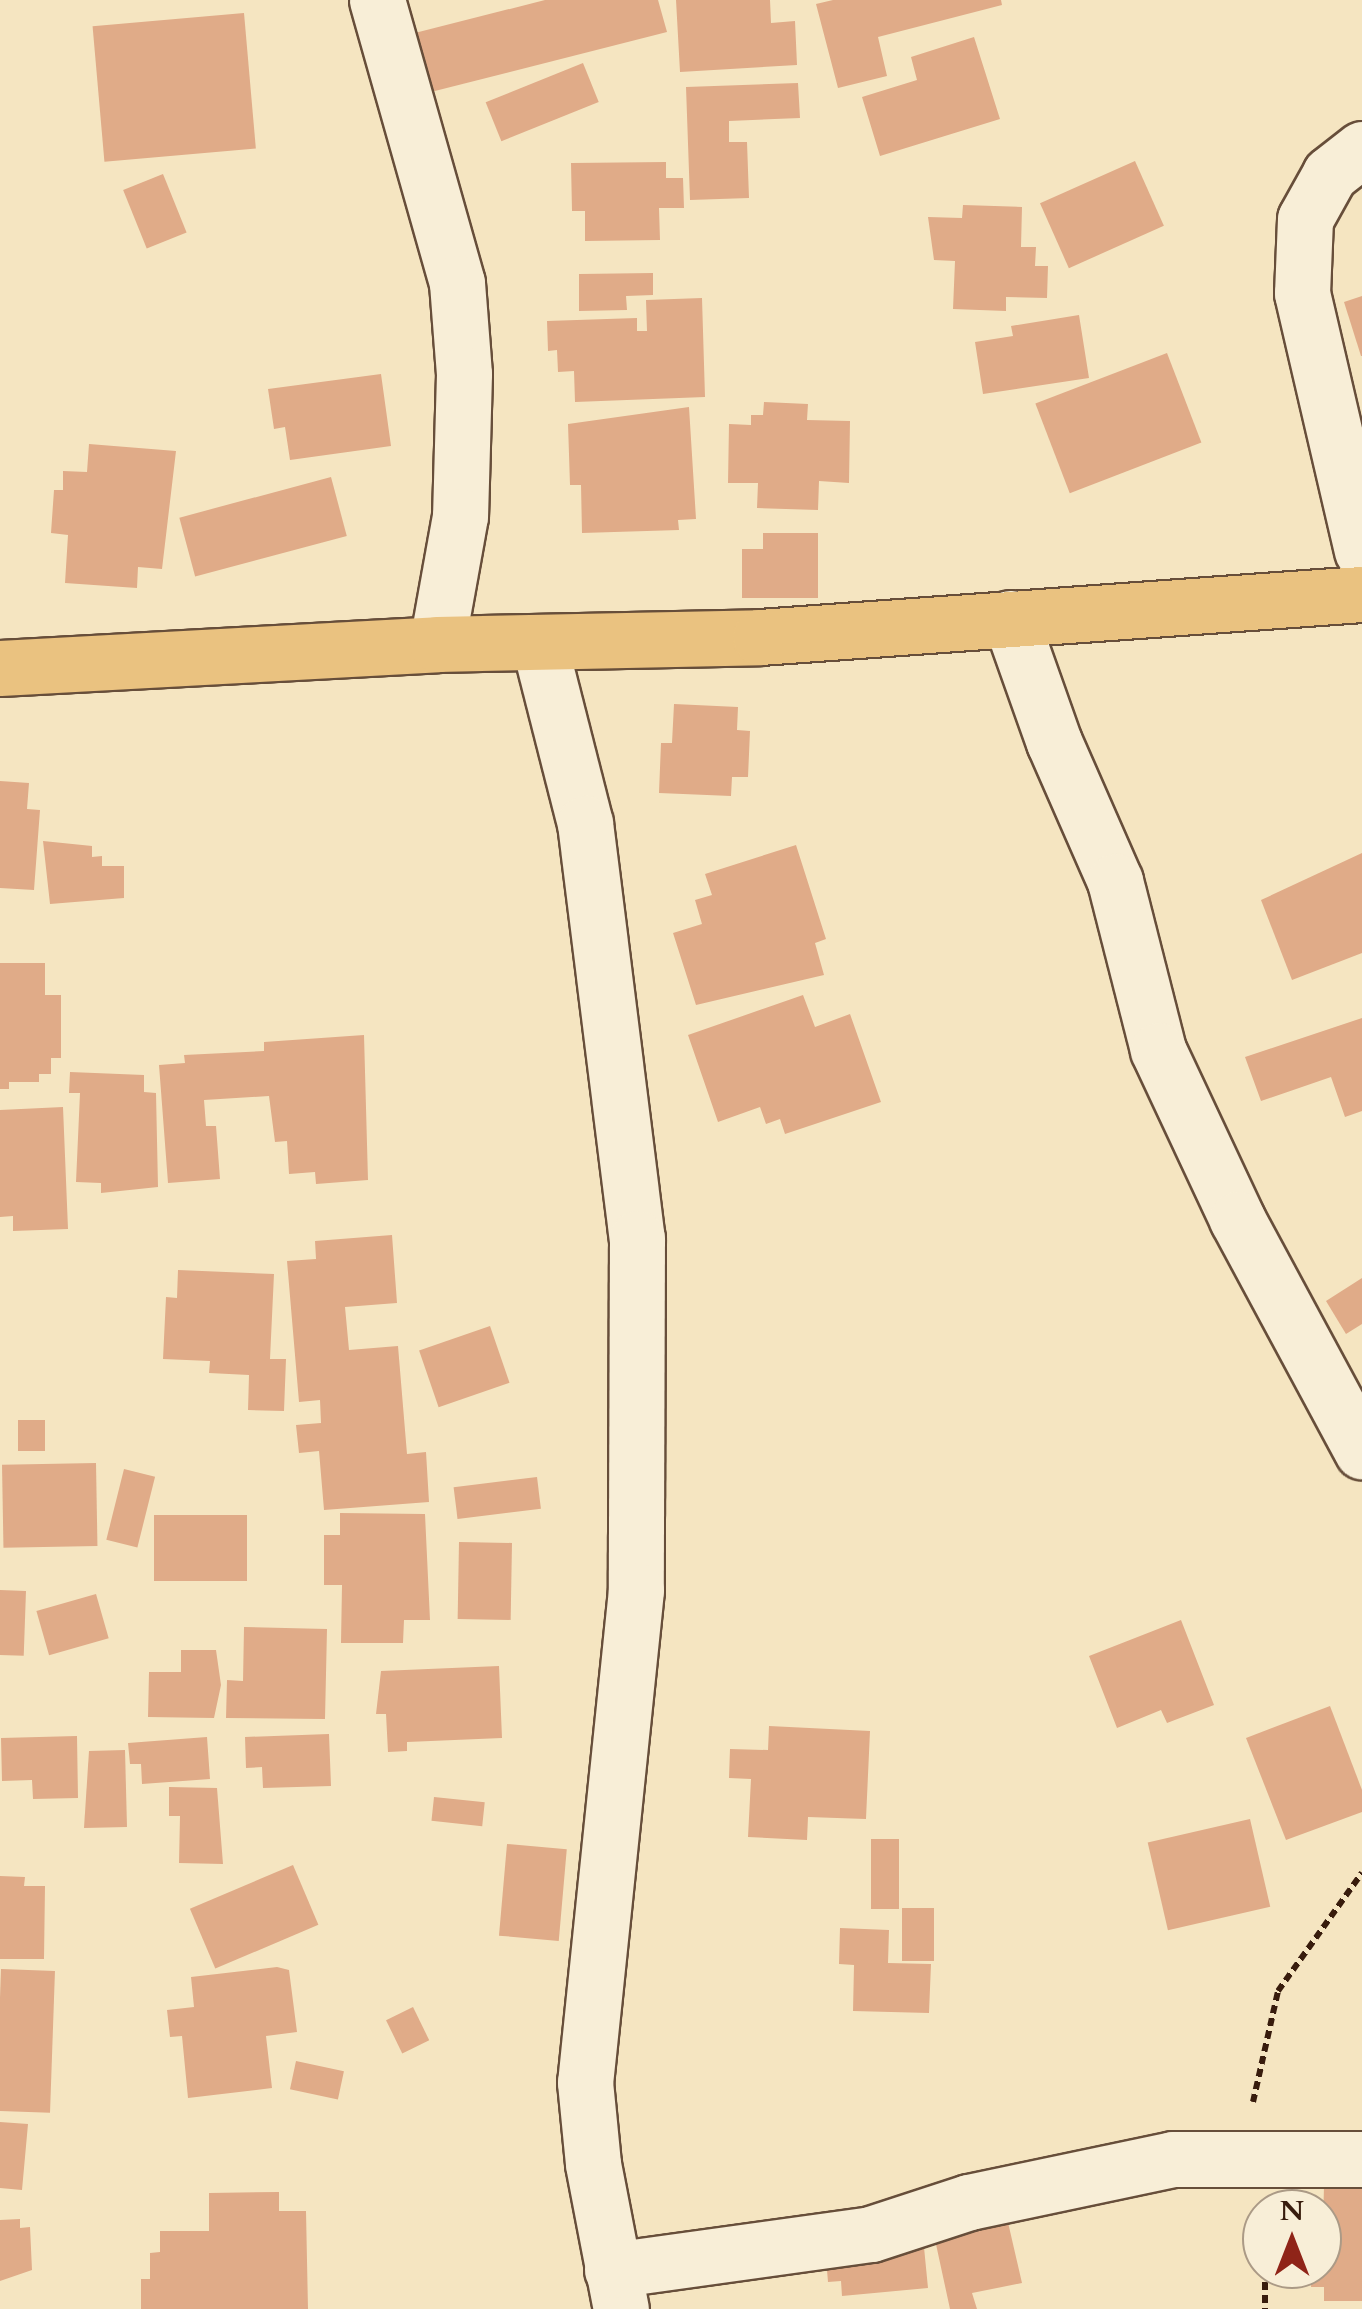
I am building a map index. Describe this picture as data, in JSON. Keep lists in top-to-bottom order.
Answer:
{
  "north": "top"
}
